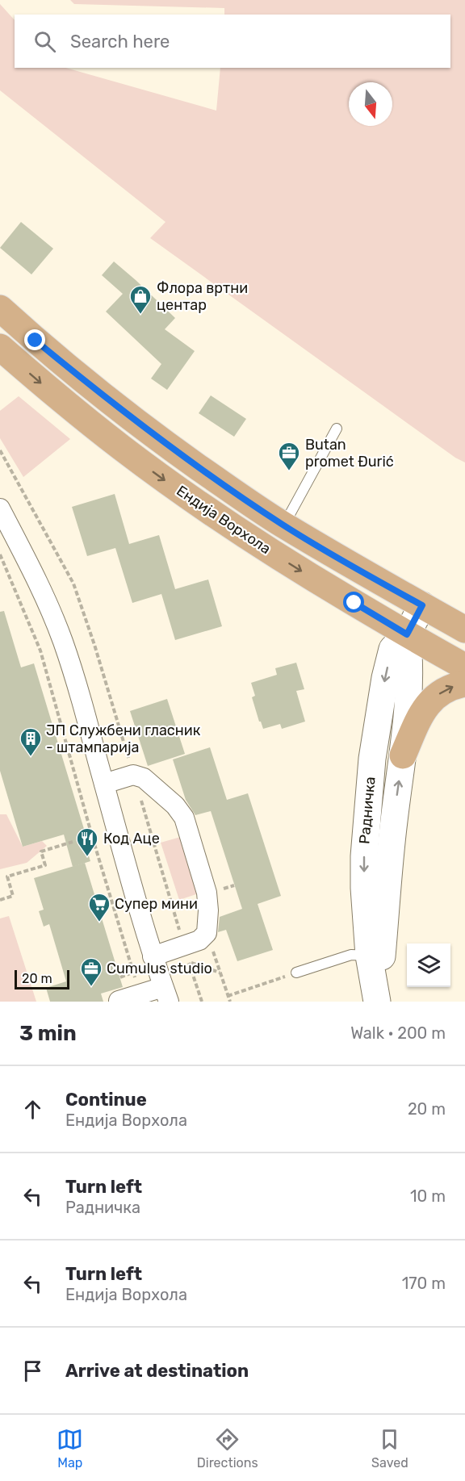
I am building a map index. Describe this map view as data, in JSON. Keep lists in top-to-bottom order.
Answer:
{
  "streets": {
    "main road": ["Ендија Ворхола"],
    "street": ["Радничка"]
  },
  "crossings": [
    ["Ендија Ворхола", "Радничка"]
  ],
  "places": {
    "shop": ["Флора вртни центар"],
    "office": ["Butan promet Đurić", "Cumulus studio"],
    "building": ["ЈП Службени гласник - штампарија"],
    "restaurant": ["Код Аце"],
    "supermarket": ["Супер мини"]
  },
  "scale_bar": "20 m",
  "north": "bottom",
  "page": {
    "search": "Search here",
    "scale": "20 m",
    "heading": ["3 min", "Walk · 200 m"],
    "list": [
      ["Continue", "Ендија Ворхола", "20 m"],
      ["Turn left", "Радничка", "10 m"],
      ["Turn left", "Ендија Ворхола", "170 m"],
      "Arrive at destination"
    ],
    "nav": ["Map", "Directions", "Saved"]
  }
}
